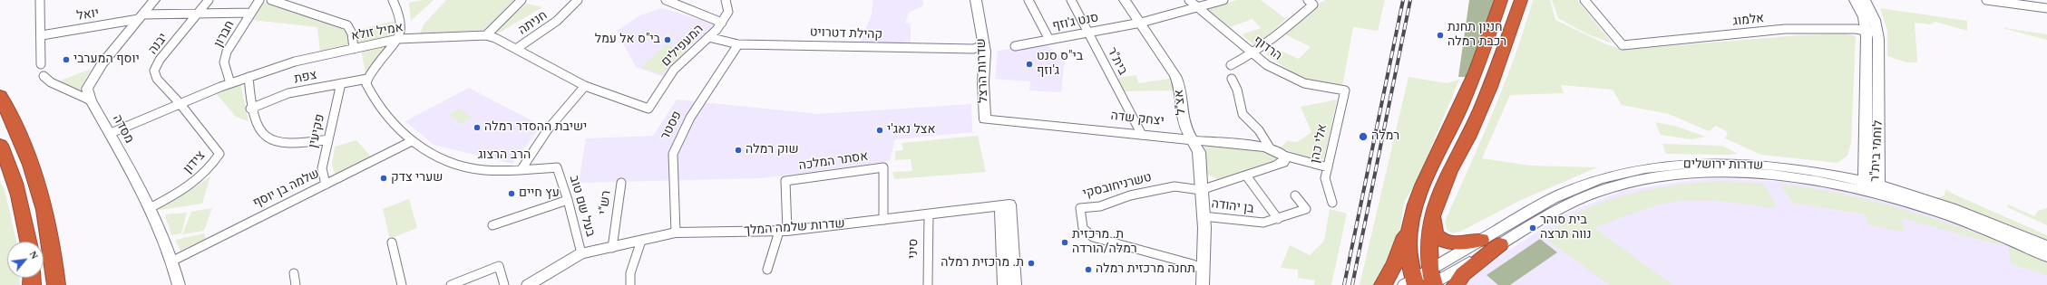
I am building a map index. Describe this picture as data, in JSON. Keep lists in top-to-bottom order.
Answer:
{
  "streets": {
    "street": [
      "יואל",
      "אלמוג",
      "סנט ג'וזף",
      "חניתה",
      "אמיל זולא",
      "חברון",
      "קהילת דטרויט",
      "יבנה",
      "המעפילים",
      "הרדוף",
      "בית\"ר",
      "שדרות הרצל",
      "צפת",
      "אצ\"ל",
      "יצחק שדה",
      "פסטר",
      "מסדה",
      "פקיעין",
      "אלי כהן",
      "לוחמי בית\"ר",
      "הרב הרצוג",
      "אסתר המלכה",
      "צידון",
      "שדרות ירושלים",
      "טשרניחובסקי",
      "שלמה בן יוסף",
      "רש\"י",
      "בעל שם טוב",
      "בן יהודה",
      "שדרות שלמה המלך",
      "סיני"
    ]
  },
  "crossings": [
    ["יואל", "חברון"],
    ["יואל", "יבנה"],
    ["יואל", "מסדה"],
    ["אלמוג", "לוחמי בית\"ר"],
    ["סנט ג'וזף", "הרדוף"],
    ["סנט ג'וזף", "בית\"ר"],
    ["סנט ג'וזף", "אצ\"ל"],
    ["חניתה", "אמיל זולא"],
    ["אמיל זולא", "חברון"],
    ["אמיל זולא", "יבנה"],
    ["אמיל זולא", "המעפילים"],
    ["אמיל זולא", "מסדה"],
    ["אמיל זולא", "צידון"],
    ["קהילת דטרויט", "המעפילים"],
    ["קהילת דטרויט", "שדרות הרצל"],
    ["קהילת דטרויט", "פסטר"],
    ["יבנה", "צידון"],
    ["הרדוף", "אלי כהן"],
    ["בית\"ר", "יצחק שדה"],
    ["שדרות הרצל", "יצחק שדה"],
    ["צפת", "פקיעין"],
    ["צפת", "הרב הרצוג"],
    ["אצ\"ל", "יצחק שדה"],
    ["אצ\"ל", "טשרניחובסקי"],
    ["אצ\"ל", "בן יהודה"],
    ["יצחק שדה", "אלי כהן"],
    ["פסטר", "שדרות שלמה המלך"],
    ["מסדה", "צידון"],
    ["מסדה", "שלמה בן יוסף"],
    ["פקיעין", "שלמה בן יוסף"],
    ["לוחמי בית\"ר", "שדרות ירושלים"],
    ["הרב הרצוג", "שלמה בן יוסף"],
    ["הרב הרצוג", "בעל שם טוב"],
    ["אסתר המלכה", "שדרות שלמה המלך"],
    ["רש\"י", "שדרות שלמה המלך"],
    ["בעל שם טוב", "שדרות שלמה המלך"],
    ["שדרות שלמה המלך", "סיני"]
  ],
  "places": [
    "חניון תחנת רכבת רמלה",
    "בי\"ס אל עמל",
    "יוסף המערבי",
    "בי\"ס סנט ג'וזף",
    "ישיבת ההסדר רמלה",
    "אצל נאג'י",
    "רמלה",
    "שוק רמלה",
    "שערי צדק",
    "עץ חיים",
    "בית סוהר נווה תרצה",
    "ת. מרכזית רמלה/הורדה",
    "ת. מרכזית רמלה",
    "תחנה מרכזית רמלה"
  ],
  "north": "top right"
}
